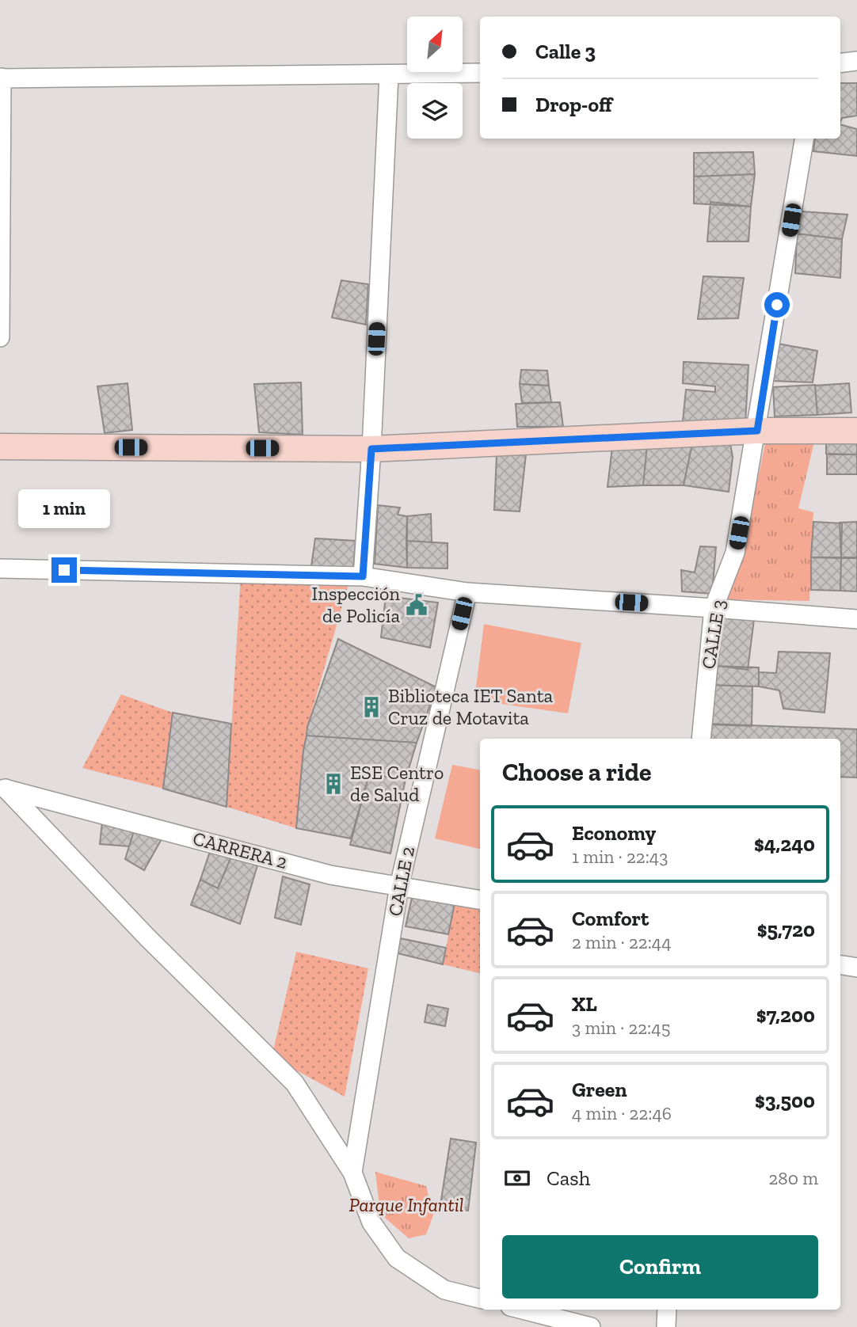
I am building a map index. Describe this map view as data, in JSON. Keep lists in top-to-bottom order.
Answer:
{
  "streets": {
    "street": ["CALLE 3", "CARRERA 2", "CALLE 2"]
  },
  "crossings": [
    ["CARRERA 2", "CALLE 2"]
  ],
  "parks": ["Parque Infantil"],
  "places": {
    "public building": ["Inspección de Policía"],
    "building": ["Biblioteca IET Santa Cruz de Motavita", "ESE Centro de Salud"]
  },
  "north": "top right",
  "page": {
    "banner": ["Calle 3", "Drop-off"],
    "bubble": "1 min",
    "heading": "Choose a ride",
    "list": [
      {
        "name": "Economy",
        "note": "1 min · 22:43",
        "value": "$4,240"
      },
      {
        "name": "Comfort",
        "note": "2 min · 22:44",
        "value": "$5,720"
      },
      {
        "name": "XL",
        "note": "3 min · 22:45",
        "value": "$7,200"
      },
      {
        "name": "Green",
        "note": "4 min · 22:46",
        "value": "$3,500"
      }
    ],
    "pay": ["Cash", "280 m"],
    "buttons": "Confirm"
  }
}
